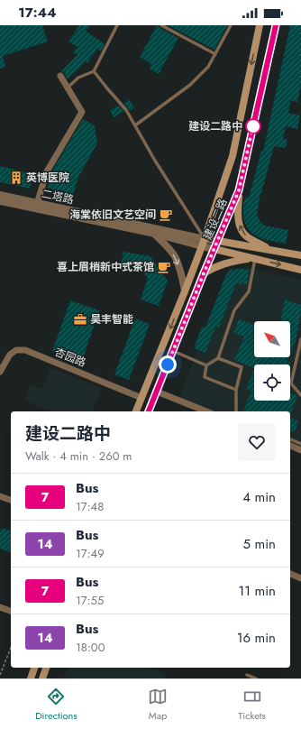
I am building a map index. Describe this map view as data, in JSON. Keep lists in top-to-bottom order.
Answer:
{
  "streets": {
    "main road": ["二塔路", "建设二路"],
    "street": ["杏园路"]
  },
  "crossings": [
    ["二塔路", "建设二路"],
    ["建设二路", "杏园路"]
  ],
  "places": {
    "other": ["建设二路中"],
    "building": ["英博医院"],
    "cafe": ["海棠依旧文艺空间", "喜上眉梢新中式茶馆"],
    "office": ["昊丰智能"]
  },
  "lines": ["bus line 7"],
  "north": "top left",
  "page": {
    "status": "17:44",
    "heading": ["建设二路中", "Walk · 4 min · 260 m"],
    "list": [
      {
        "mark": "7",
        "name": "Bus",
        "note": "17:48",
        "value": "4 min"
      },
      {
        "mark": "14",
        "name": "Bus",
        "note": "17:49",
        "value": "5 min"
      },
      {
        "mark": "7",
        "name": "Bus",
        "note": "17:55",
        "value": "11 min"
      },
      {
        "mark": "14",
        "name": "Bus",
        "note": "18:00",
        "value": "16 min"
      }
    ],
    "tabs": ["Directions", "Map", "Tickets"]
  }
}
